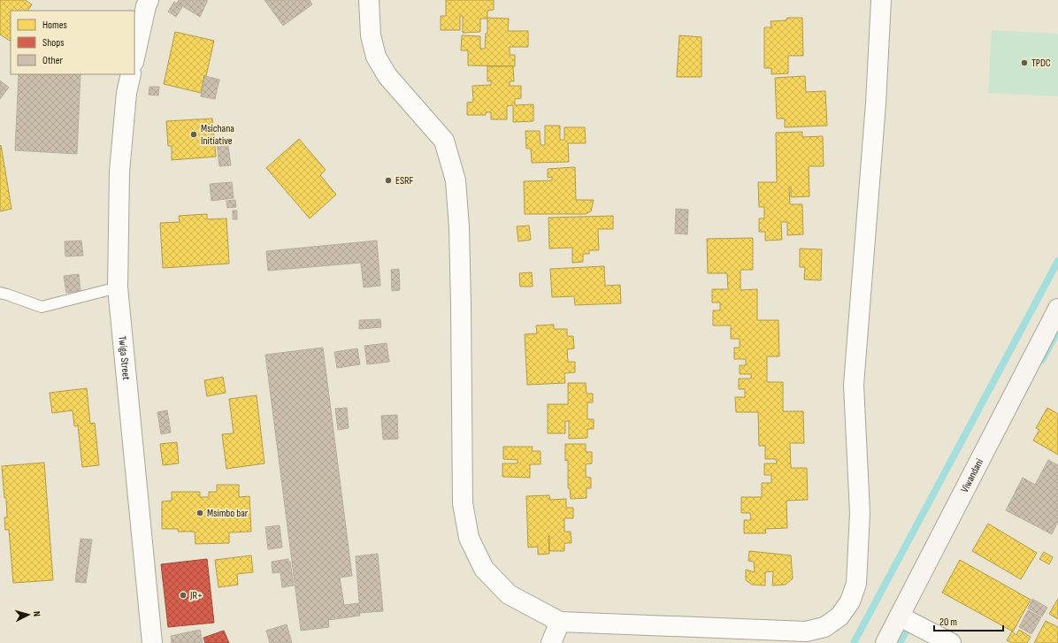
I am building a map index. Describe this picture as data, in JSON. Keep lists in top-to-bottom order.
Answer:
{
  "streets": {
    "street": ["Twiga Street", "Viwandani"]
  },
  "places": [
    "TPDC",
    "Msichana Initiative",
    "ESRF",
    "Msimbo bar",
    "JR+"
  ],
  "legend": ["Homes", "Shops", "Other"],
  "scale_bar": "20 m",
  "north": "right"
}
